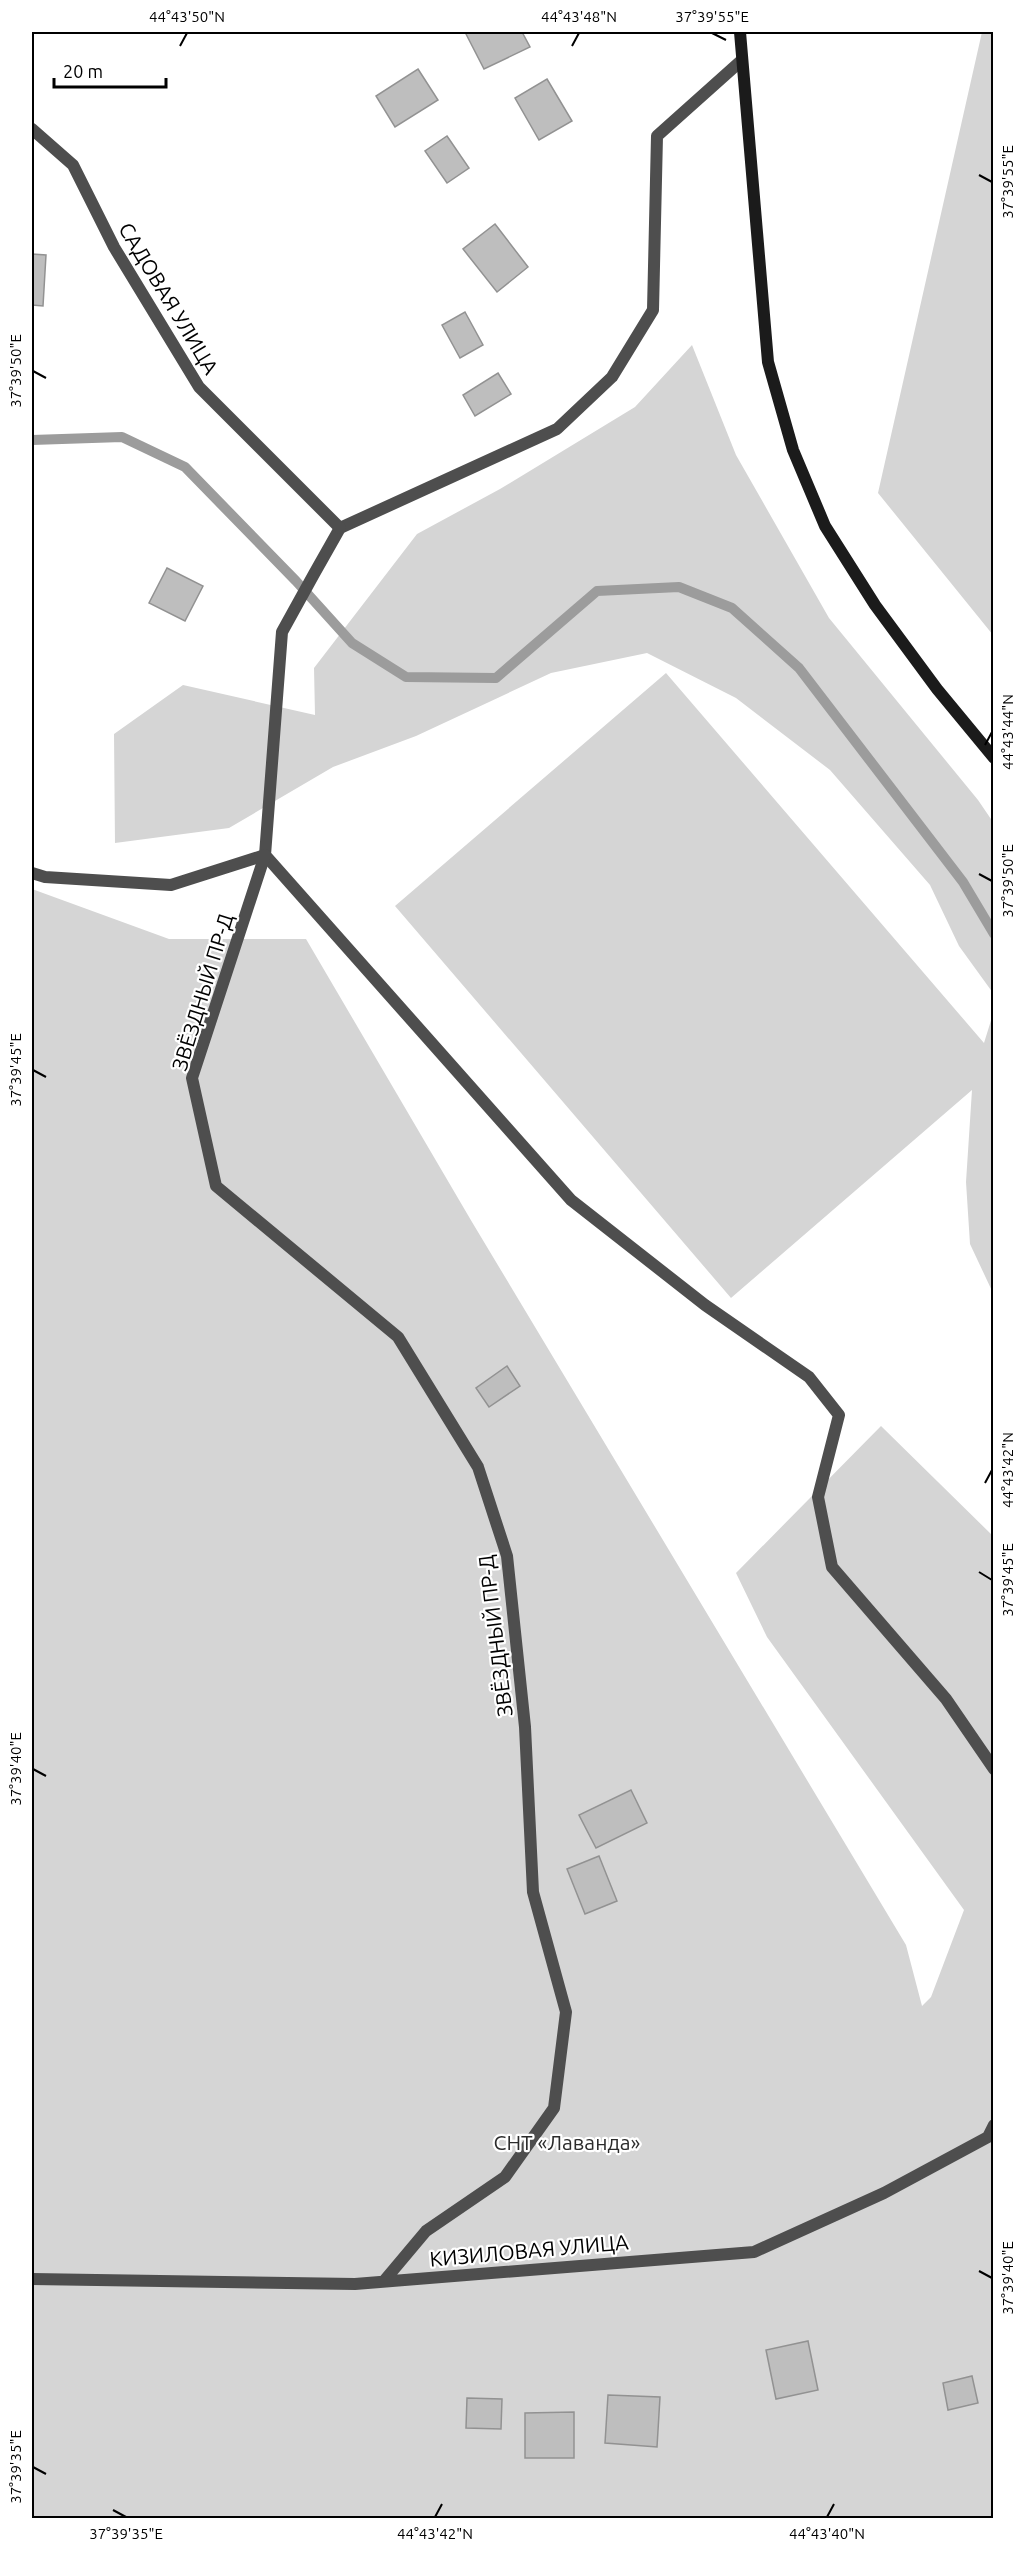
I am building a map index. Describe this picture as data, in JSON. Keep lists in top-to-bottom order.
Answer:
{
  "streets": {
    "street": ["САДОВАЯ УЛИЦА", "ЗВЁЗДНЫЙ ПР-Д", "КИЗИЛОВАЯ УЛИЦА"]
  },
  "crossings": [
    ["САДОВАЯ УЛИЦА", "ЗВЁЗДНЫЙ ПР-Д"],
    ["ЗВЁЗДНЫЙ ПР-Д", "КИЗИЛОВАЯ УЛИЦА"]
  ],
  "parks": ["СНТ «Лаванда»"],
  "scale_bar": "20 m",
  "coordinates": [
    "44°43'50\"N",
    "44°43'48\"N",
    "37°39'55\"E",
    "37°39'50\"E",
    "44°43'44\"N",
    "37°39'45\"E",
    "44°43'42\"N",
    "37°39'40\"E",
    "37°39'35\"E",
    "44°43'40\"N"
  ]
}
